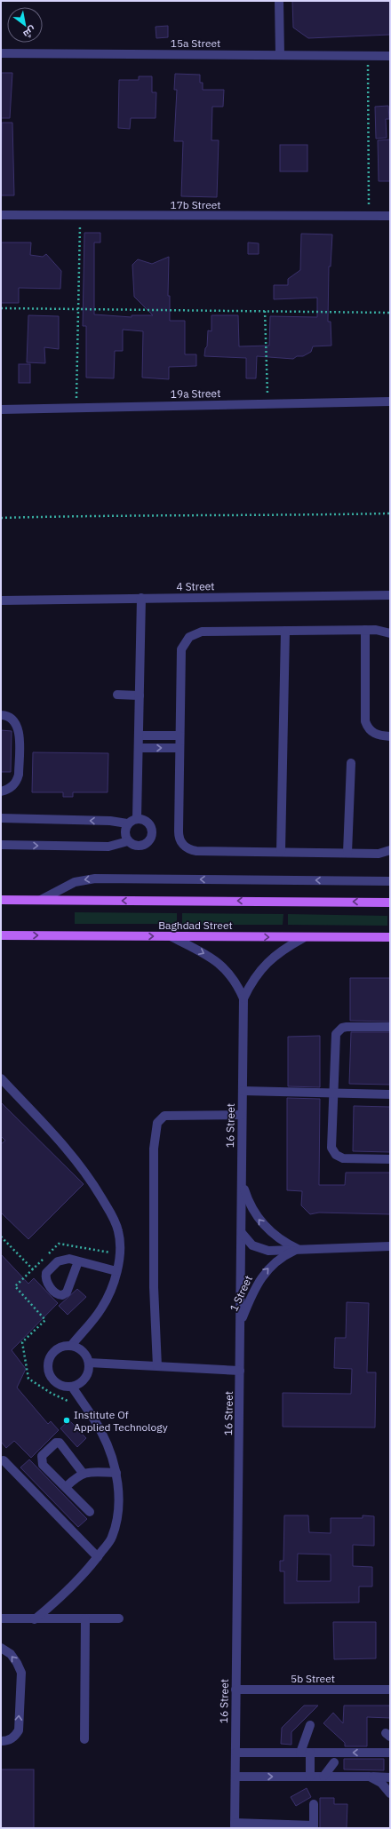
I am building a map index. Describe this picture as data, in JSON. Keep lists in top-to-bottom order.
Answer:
{
  "streets": {
    "main road": ["Baghdad Street"],
    "street": [
      "15a Street",
      "17b Street",
      "19a Street",
      "4 Street",
      "16 Street",
      "1 Street",
      "5b Street"
    ]
  },
  "crossings": [
    ["Baghdad Street", "16 Street"],
    ["16 Street", "1 Street"],
    ["16 Street", "5b Street"]
  ],
  "places": ["Institute Of Applied Technology"],
  "north": "bottom right"
}
